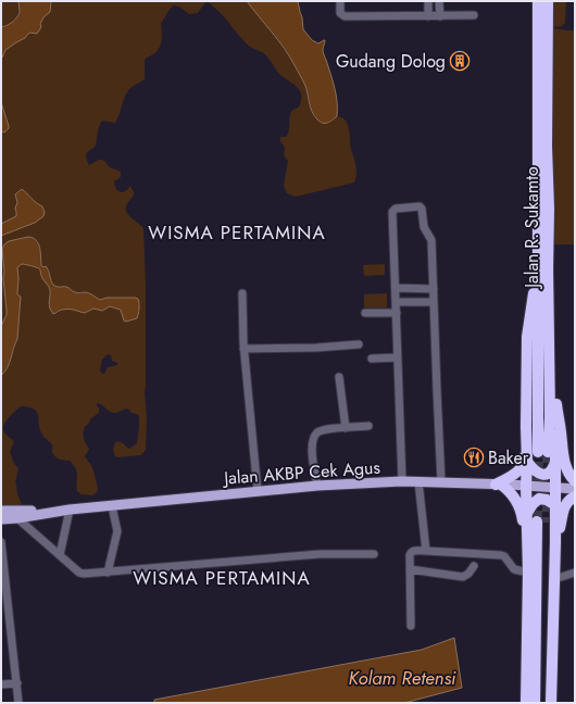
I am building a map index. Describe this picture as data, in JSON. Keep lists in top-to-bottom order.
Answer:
{
  "streets": {
    "highway": ["Jalan R. Sukamto"],
    "main road": ["Jalan AKBP Cek Agus"]
  },
  "districts": ["WISMA PERTAMINA", "WISMA PERTAMINA"],
  "water": ["Kolam Retensi"],
  "places": {
    "building": ["Gudang Dolog"],
    "restaurant": ["Baker"]
  }
}
